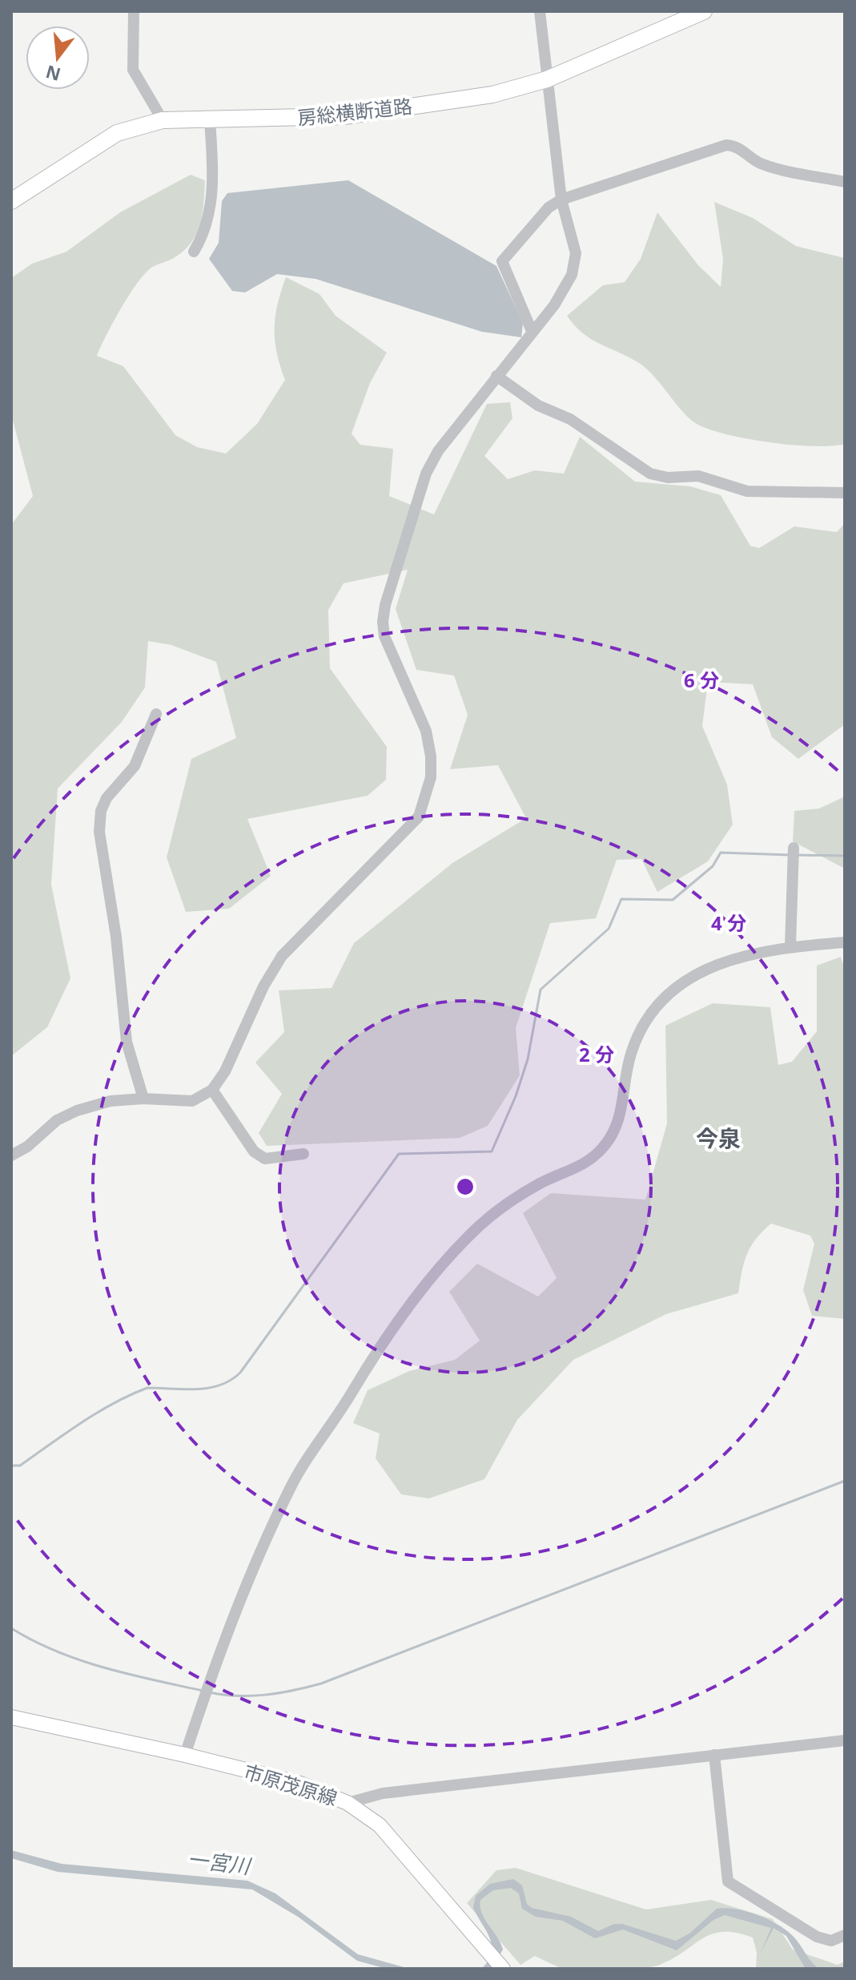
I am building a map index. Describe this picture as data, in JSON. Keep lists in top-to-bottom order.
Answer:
{
  "streets": {
    "highway": ["房総横断道路"],
    "main road": ["市原茂原線"]
  },
  "districts": ["今泉"],
  "water": ["一宮川"],
  "north": "bottom",
  "rings": ["6 分", "4 分", "2 分"]
}
